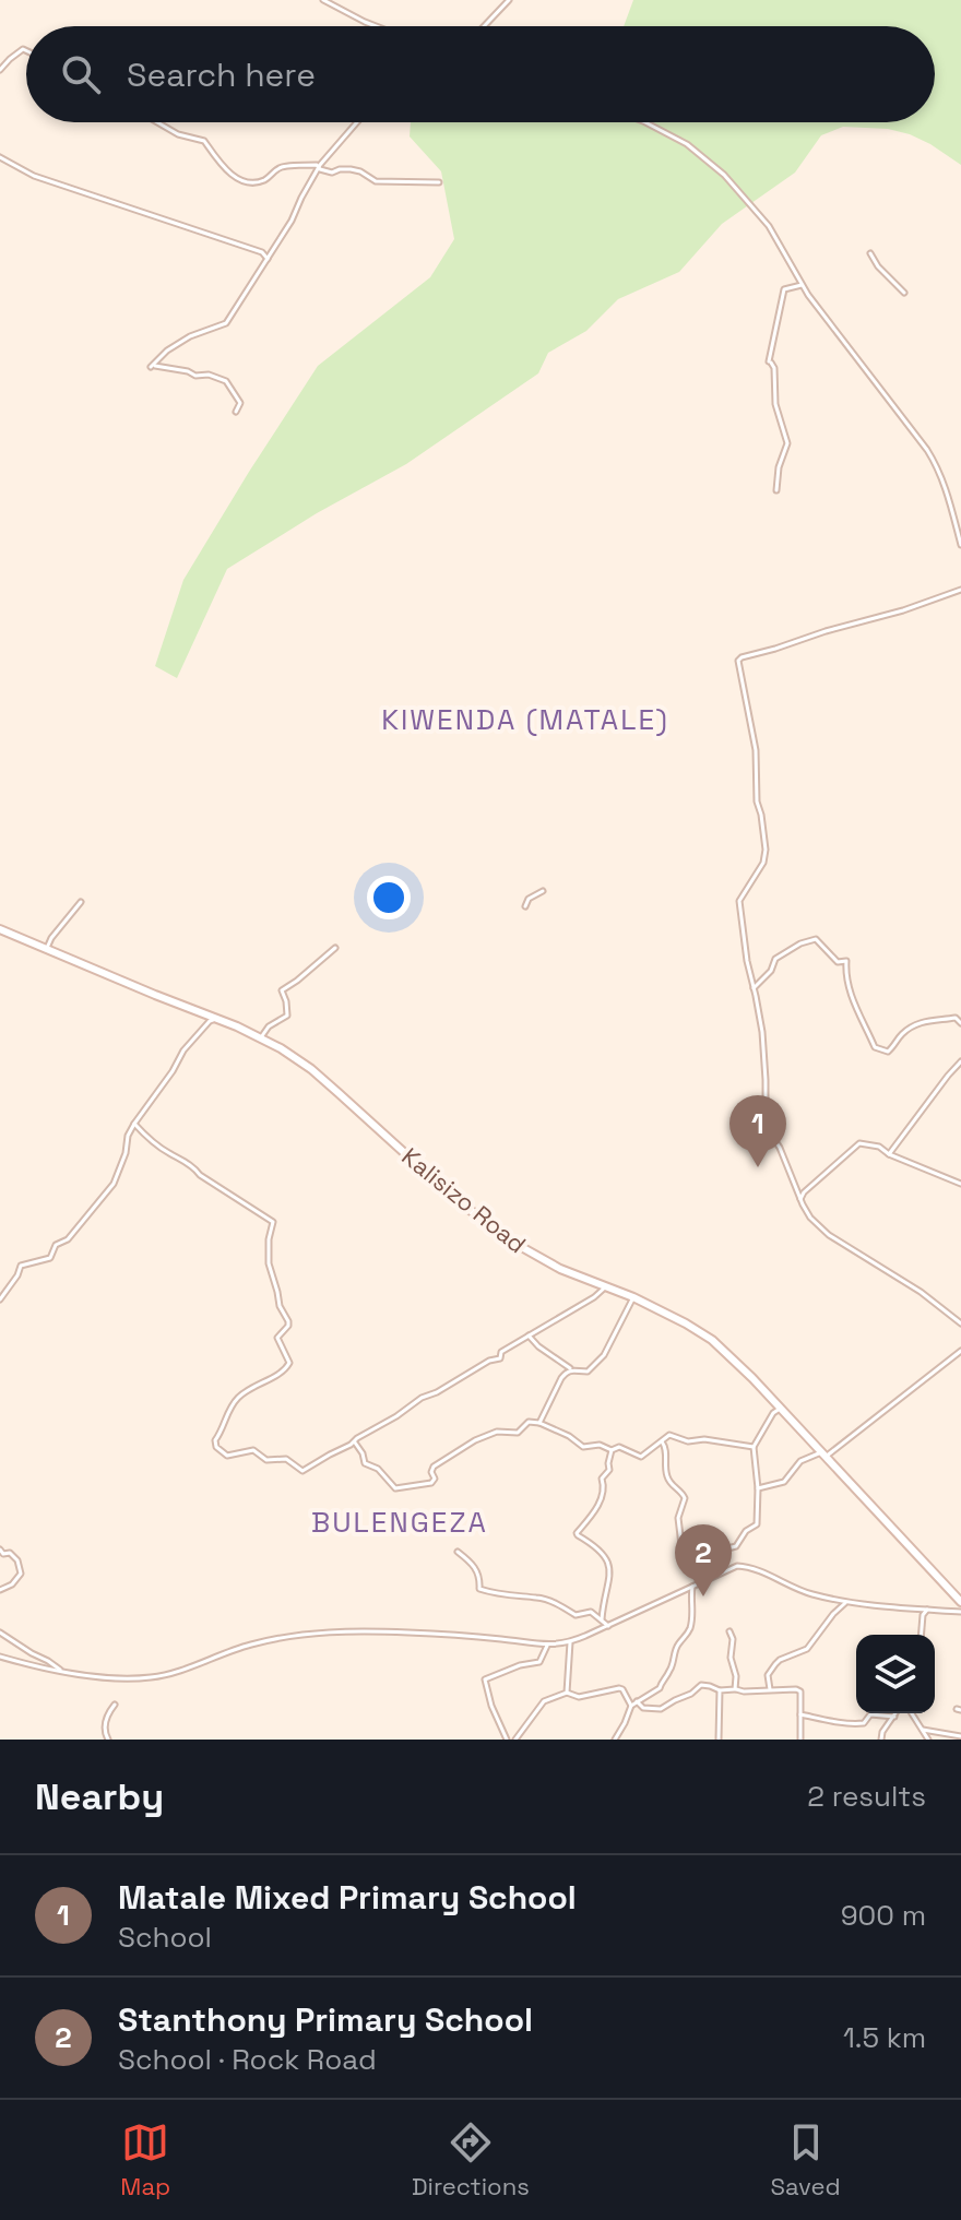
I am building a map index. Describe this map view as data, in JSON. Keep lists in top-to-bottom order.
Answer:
{
  "streets": {
    "street": ["Kalisizo Road"]
  },
  "districts": ["KIWENDA (MATALE)", "BULENGEZA"],
  "page": {
    "search": "Search here",
    "pins": ["1", "2"],
    "heading": ["Nearby", "2 results"],
    "list": [
      {
        "mark": "1",
        "name": "Matale Mixed Primary School",
        "note": "School",
        "value": "900 m"
      },
      {
        "mark": "2",
        "name": "Stanthony Primary School",
        "note": "School · Rock Road",
        "value": "1.5 km"
      }
    ],
    "nav": ["Map", "Directions", "Saved"]
  }
}
